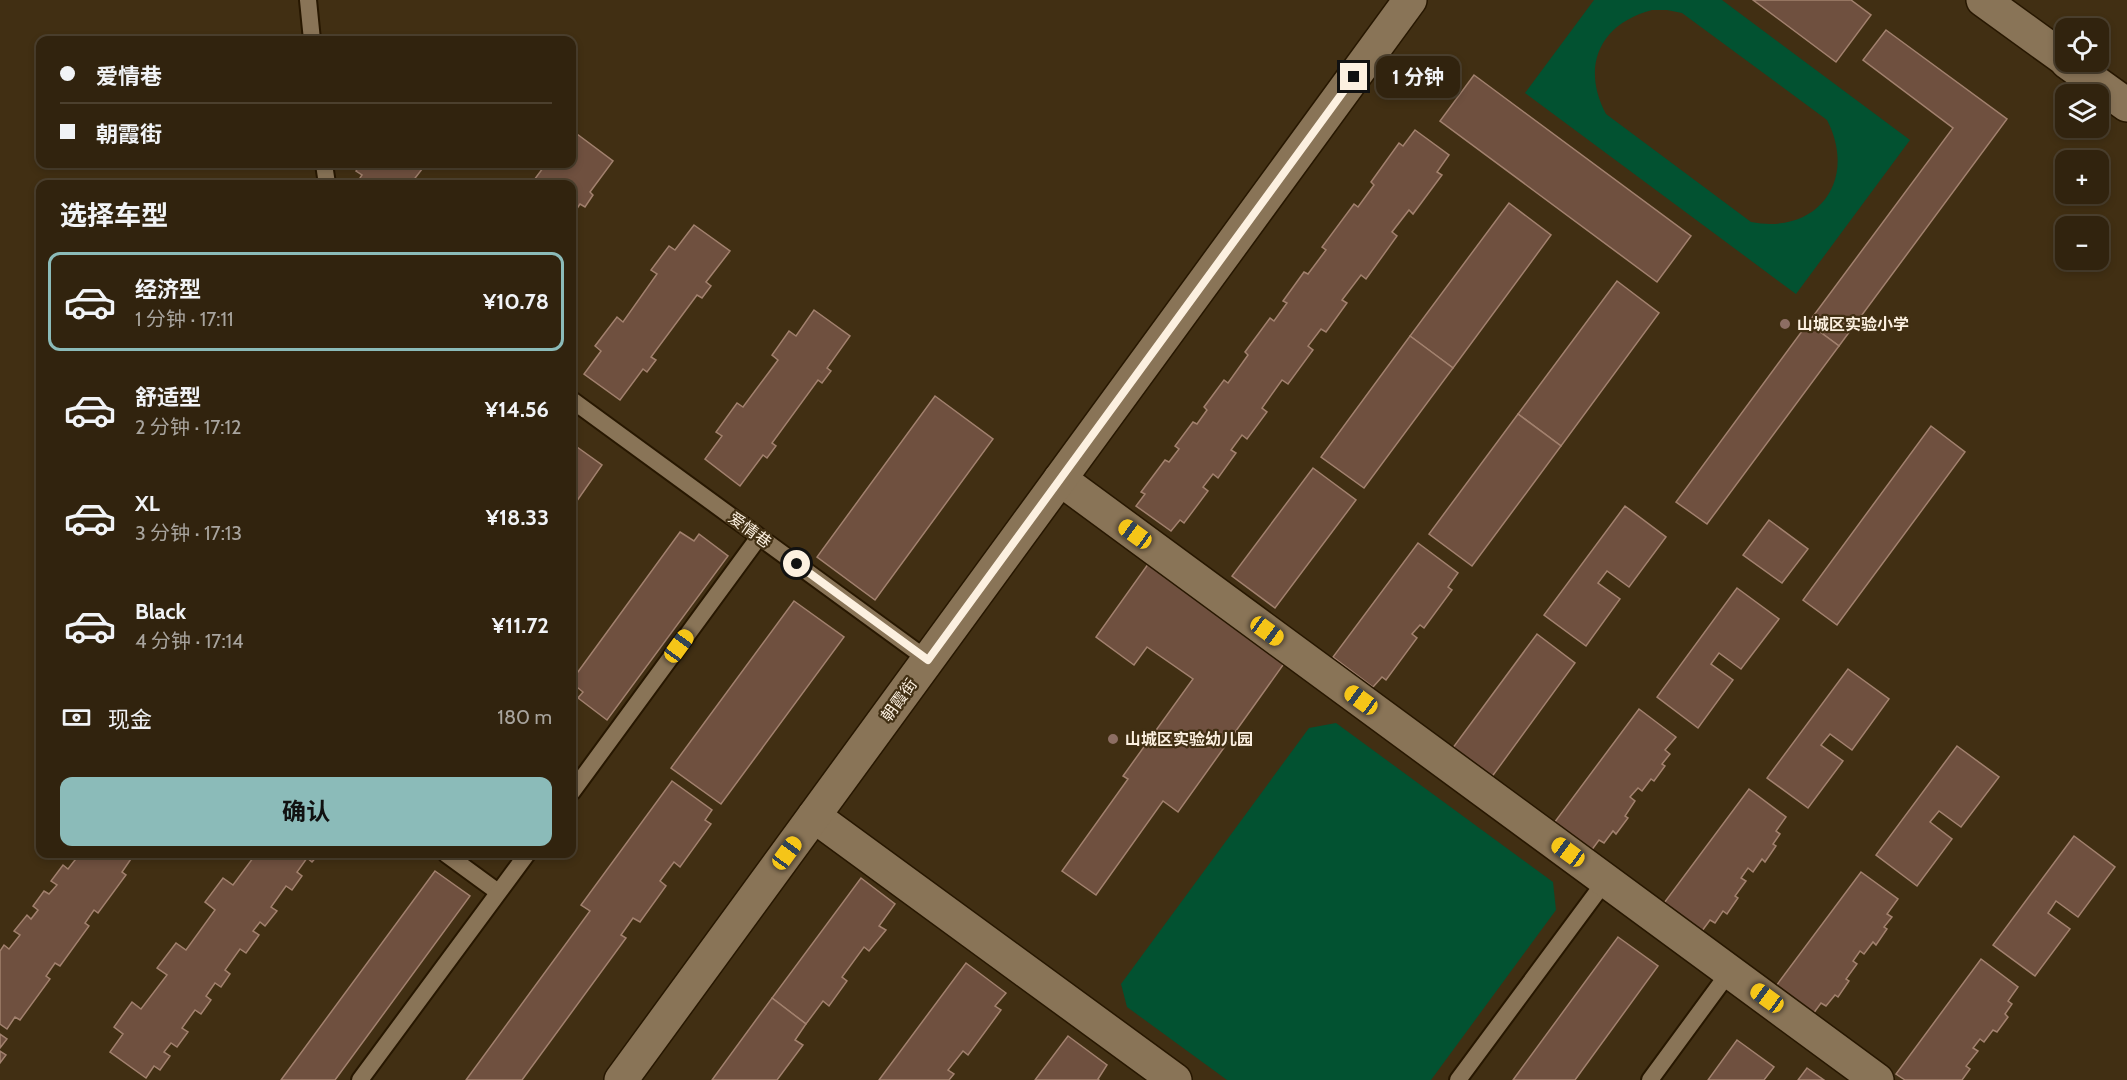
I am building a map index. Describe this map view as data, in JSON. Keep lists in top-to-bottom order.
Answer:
{
  "streets": {
    "street": ["朝霞街"],
    "lane": ["爱情巷"]
  },
  "crossings": [
    ["爱情巷", "朝霞街"]
  ],
  "places": ["山城区实验小学", "山城区实验幼儿园"],
  "page": {
    "map_buttons": ["+", "−"],
    "banner": ["爱情巷", "朝霞街"],
    "bubble": "1 分钟",
    "heading": "选择车型",
    "list": [
      {
        "name": "经济型",
        "note": "1 分钟 · 17:11",
        "value": "¥10.78"
      },
      {
        "name": "舒适型",
        "note": "2 分钟 · 17:12",
        "value": "¥14.56"
      },
      {
        "name": "XL",
        "note": "3 分钟 · 17:13",
        "value": "¥18.33"
      },
      {
        "name": "Black",
        "note": "4 分钟 · 17:14",
        "value": "¥11.72"
      }
    ],
    "pay": ["现金", "180 m"],
    "buttons": "确认"
  }
}
